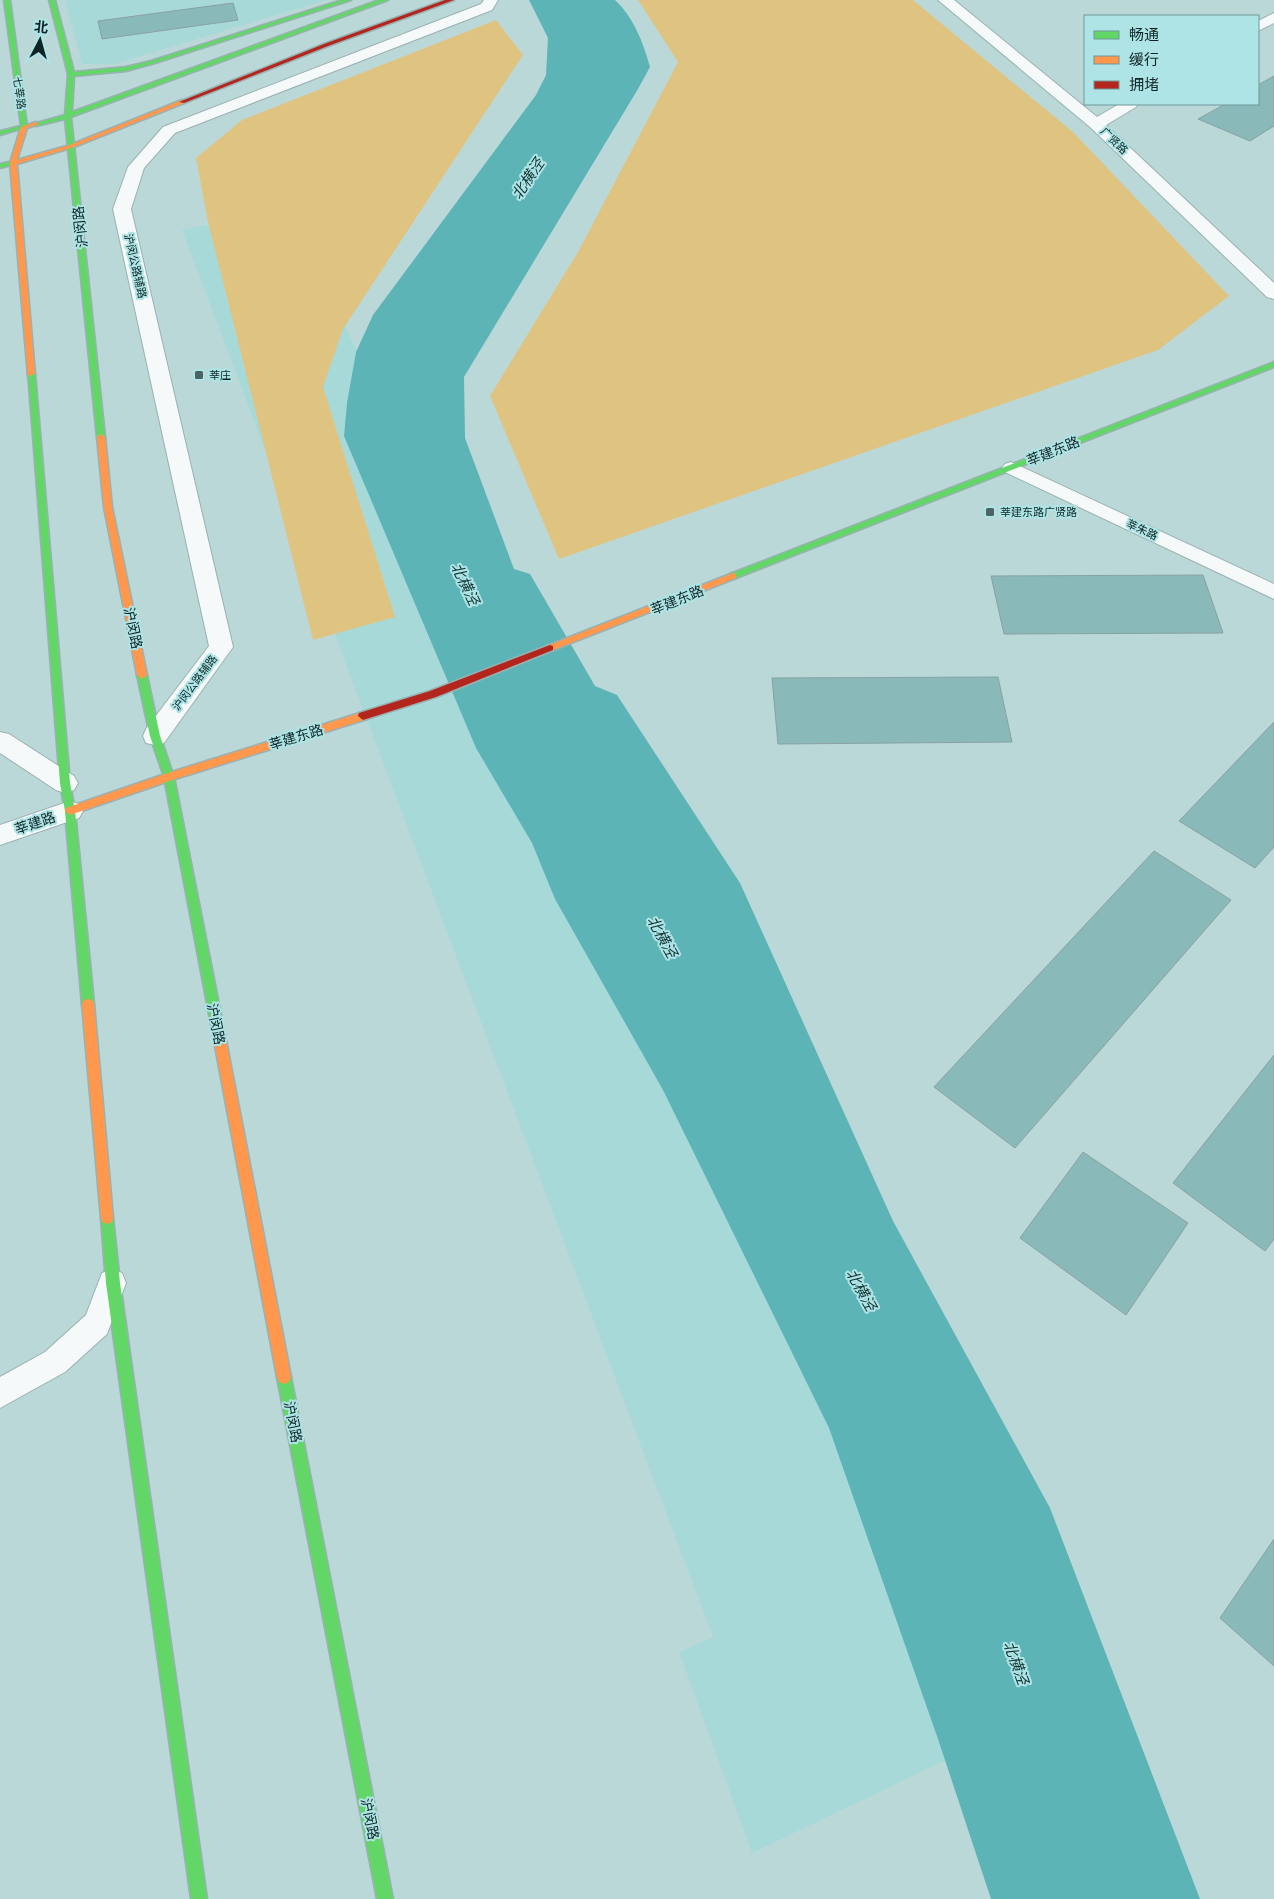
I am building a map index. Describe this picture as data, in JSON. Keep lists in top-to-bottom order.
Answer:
{
  "streets": {
    "main road": ["七莘路", "沪闵路", "莘建东路"],
    "street": ["广贤路", "沪闵公路辅路", "莘建路"],
    "lane": ["莘朱路"]
  },
  "crossings": [
    ["沪闵路", "沪闵公路辅路"],
    ["沪闵路", "莘建东路"],
    ["莘建东路", "莘朱路"],
    ["莘建东路", "莘建路"]
  ],
  "water": ["北横泾"],
  "places": {
    "transit": ["莘庄", "莘建东路广贤路"]
  },
  "legend": ["畅通", "缓行", "拥堵"],
  "north": "top"
}
